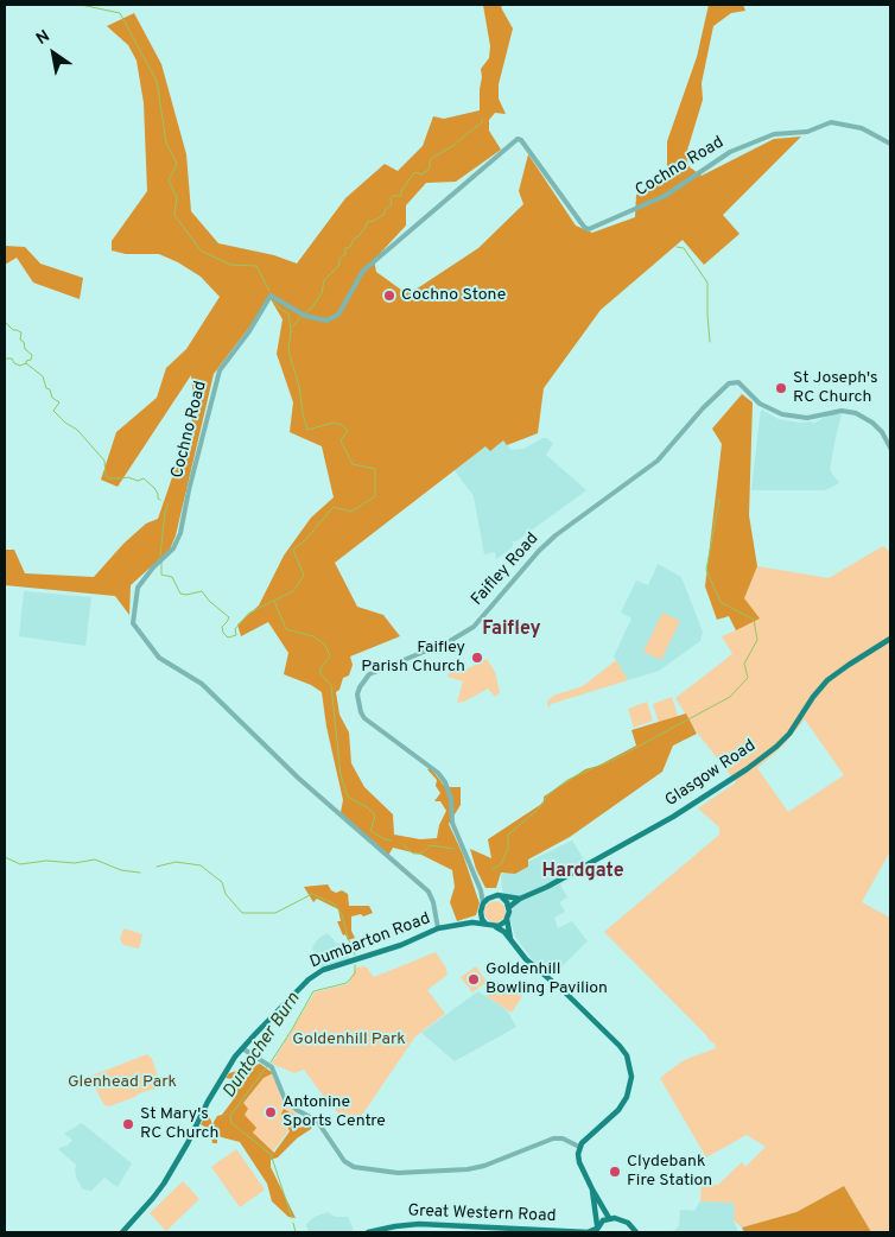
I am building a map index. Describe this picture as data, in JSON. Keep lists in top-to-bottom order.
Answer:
{
  "streets": {
    "main road": ["Glasgow Road", "Dumbarton Road", "Great Western Road"],
    "street": ["Cochno Road", "Faifley Road"]
  },
  "crossings": [
    ["Cochno Road", "Dumbarton Road"],
    ["Faifley Road", "Glasgow Road"]
  ],
  "districts": ["Faifley", "Hardgate"],
  "water": ["Duntocher Burn"],
  "parks": ["Goldenhill Park", "Glenhead Park"],
  "places": [
    "Cochno Stone",
    "St Joseph's RC Church",
    "Faifley Parish Church",
    "Goldenhill Bowling Pavilion",
    "Antonine Sports Centre",
    "St Mary's RC Church",
    "Clydebank Fire Station"
  ],
  "north": "top left"
}
